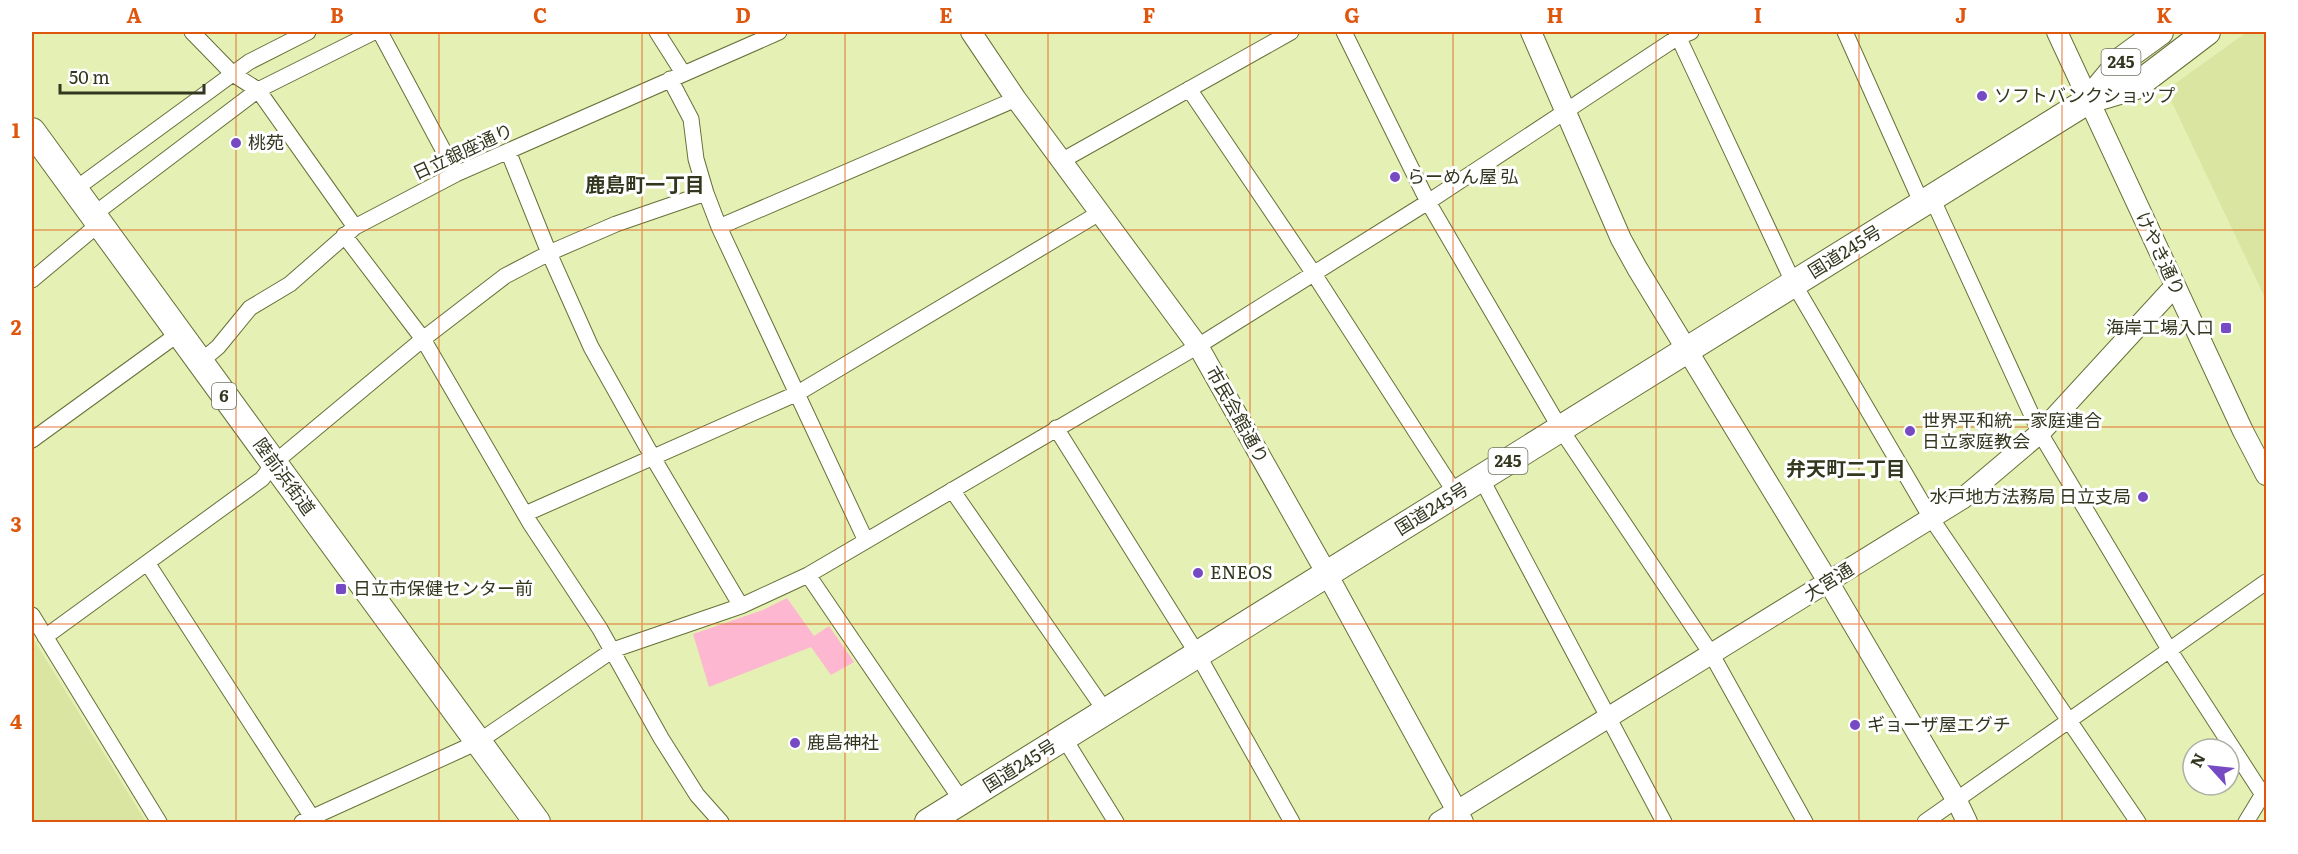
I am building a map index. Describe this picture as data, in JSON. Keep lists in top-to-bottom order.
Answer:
{
  "streets": {
    "highway": [
      "245",
      "国道245号",
      "6",
      "陸前浜街道"
    ],
    "street": [
      "日立銀座通り",
      "けやき通り",
      "市民会館通り",
      "大宮通"
    ]
  },
  "crossings": [
    ["日立銀座通り", "陸前浜街道"],
    ["国道245号", "けやき通り"],
    ["国道245号", "市民会館通り"],
    ["けやき通り", "大宮通"],
    ["市民会館通り", "大宮通"]
  ],
  "districts": ["鹿島町一丁目", "弁天町二丁目"],
  "places": {
    "other": [
      "ソフトバンクショップ",
      "桃苑",
      "らーめん屋 弘",
      "世界平和統一家庭連合 日立家庭教会",
      "水戸地方法務局 日立支局",
      "ENEOS",
      "ギョーザ屋エグチ",
      "鹿島神社"
    ],
    "transit": ["海岸工場入口", "日立市保健センター前"]
  },
  "scale_bar": "50 m",
  "north": "top left",
  "grid": {
    "columns": [
      "A",
      "B",
      "C",
      "D",
      "E",
      "F",
      "G",
      "H",
      "I",
      "J",
      "K"
    ],
    "rows": [
      "1",
      "2",
      "3",
      "4"
    ]
  }
}
